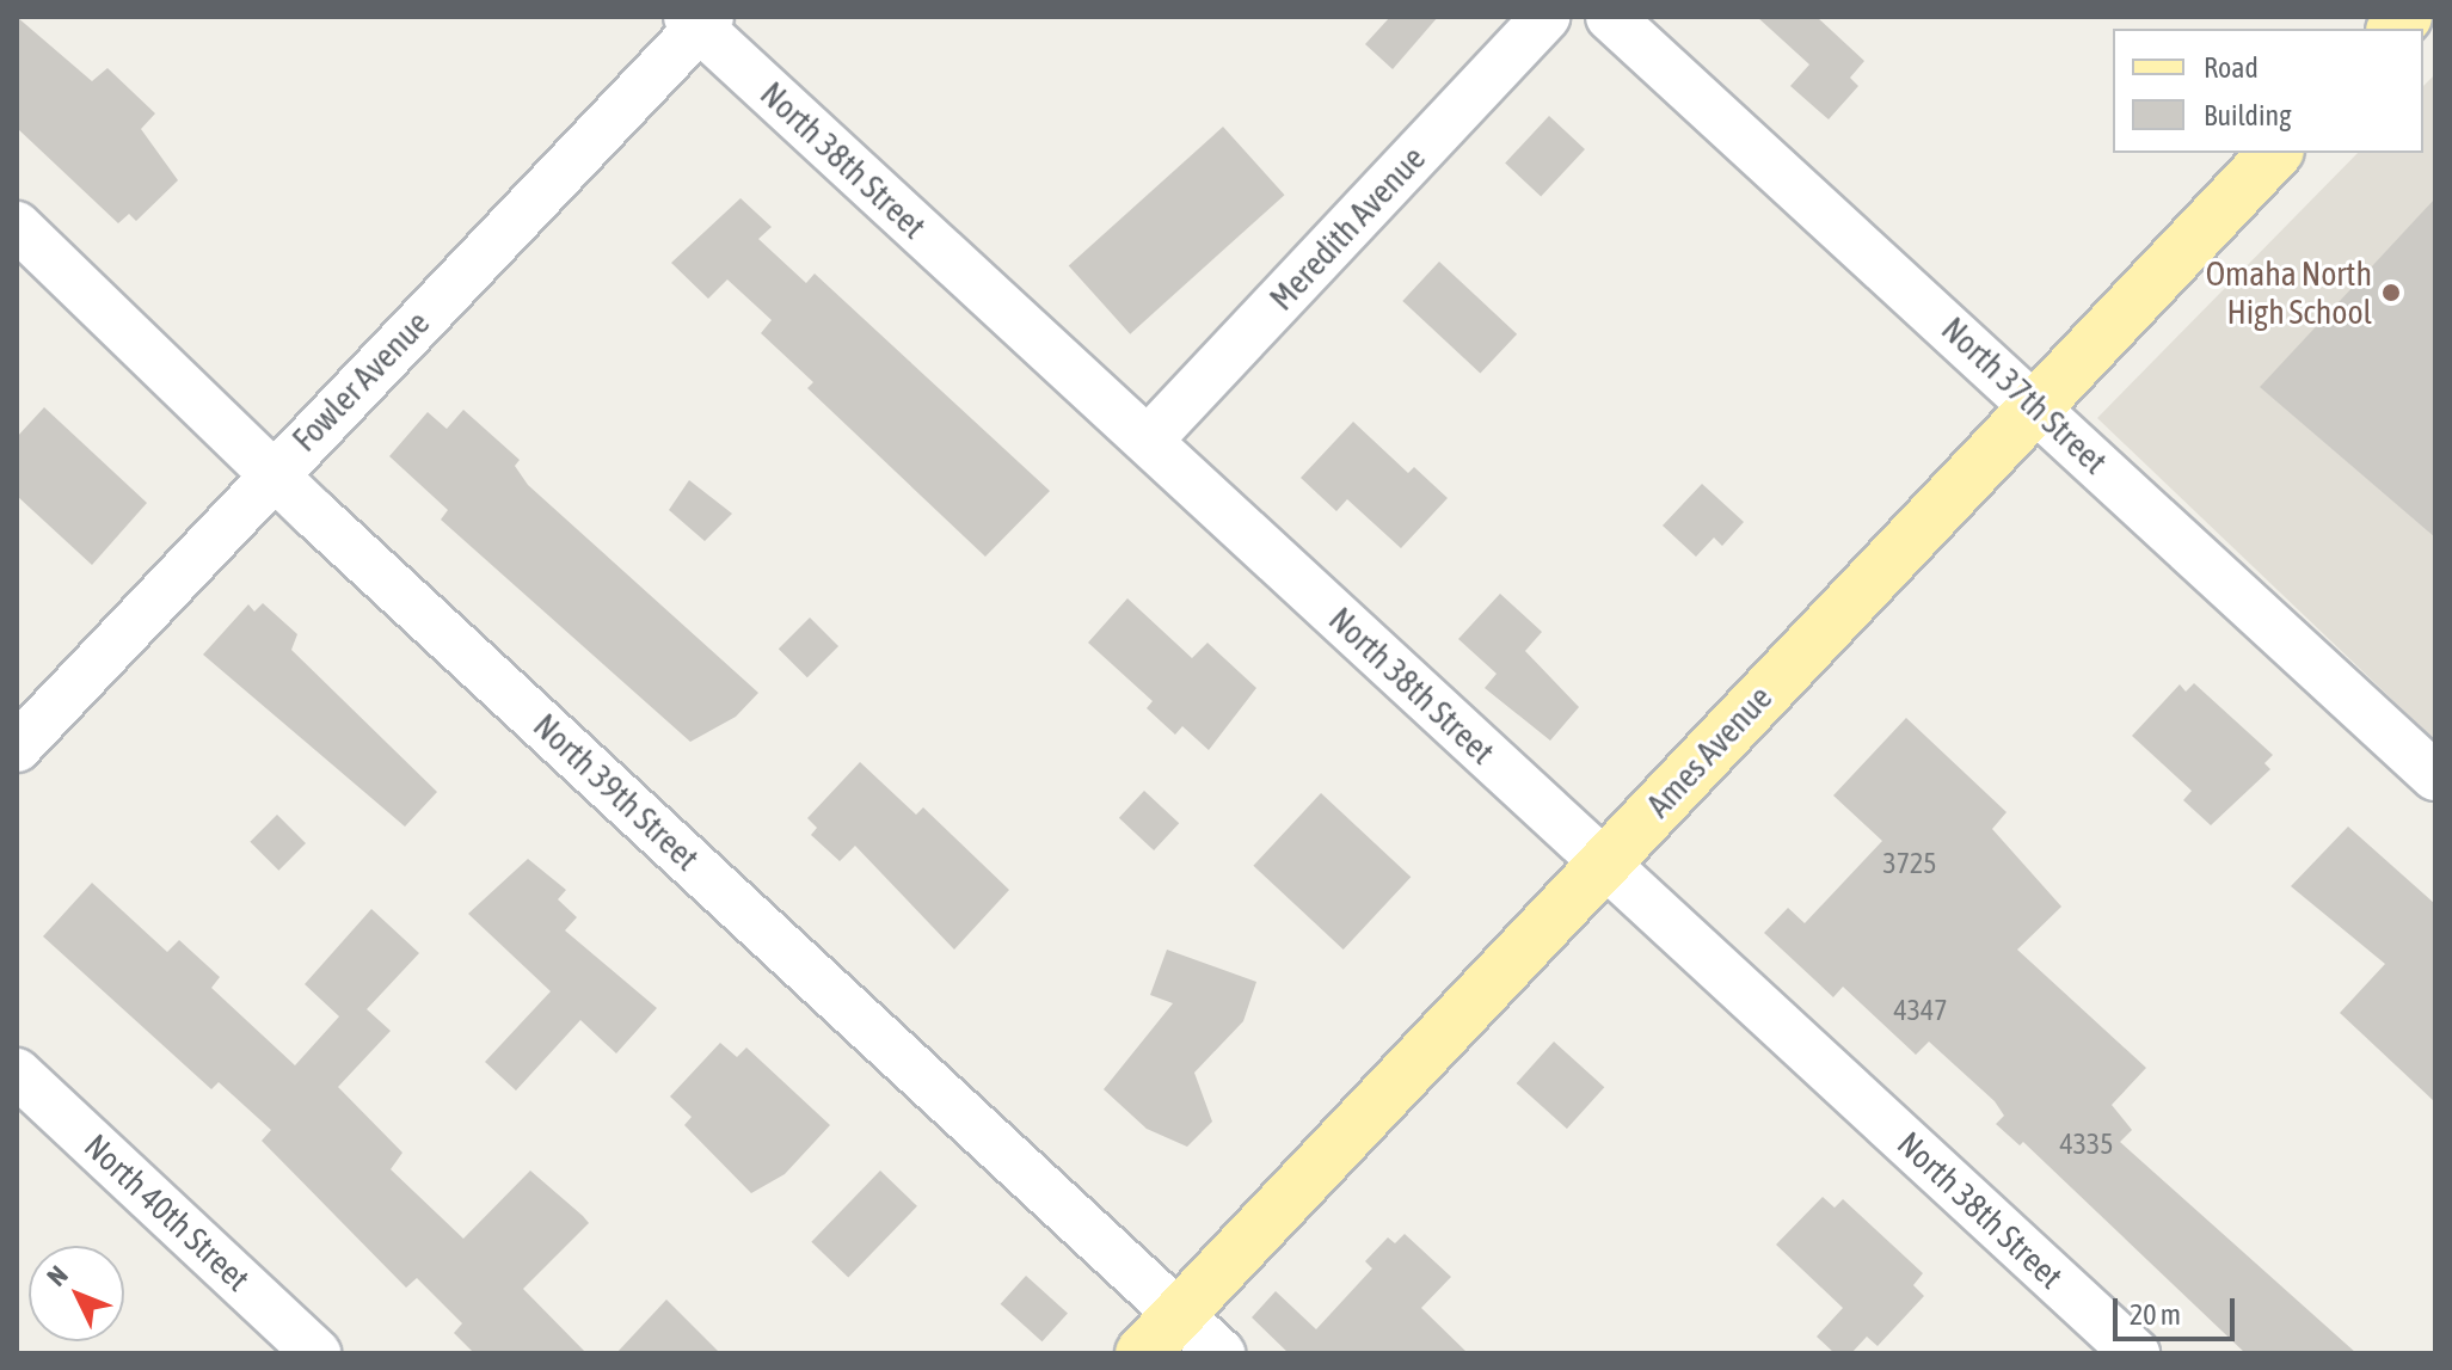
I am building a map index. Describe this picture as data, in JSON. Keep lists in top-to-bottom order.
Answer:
{
  "streets": {
    "main road": ["Ames Avenue"],
    "street": [
      "North 38th Street",
      "Meredith Avenue",
      "Fowler Avenue",
      "North 37th Street",
      "North 39th Street",
      "North 40th Street"
    ]
  },
  "crossings": [
    ["North 38th Street", "Meredith Avenue"],
    ["North 38th Street", "Fowler Avenue"],
    ["North 38th Street", "Ames Avenue"],
    ["Fowler Avenue", "North 39th Street"],
    ["North 37th Street", "Ames Avenue"],
    ["Ames Avenue", "North 39th Street"]
  ],
  "places": ["Omaha North High School"],
  "house_numbers": ["3725", "4347", "4335"],
  "legend": ["Road", "Building"],
  "scale_bar": "20 m",
  "north": "top left"
}
